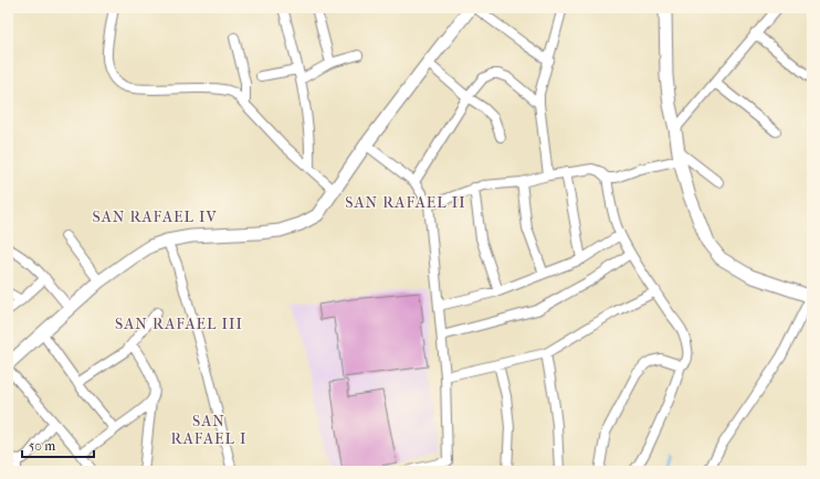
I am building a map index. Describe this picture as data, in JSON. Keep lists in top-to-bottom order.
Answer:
{
  "districts": [
    "SAN RAFAEL II",
    "SAN RAFAEL IV",
    "SAN RAFAEL III",
    "SAN RAFAEL I"
  ],
  "scale_bar": "50 m"
}
